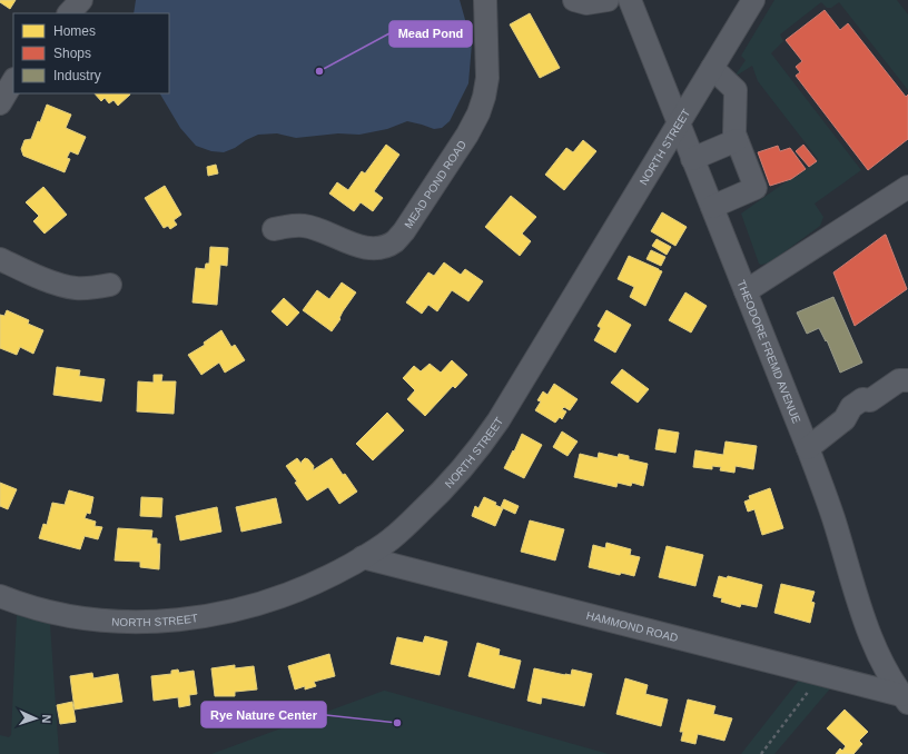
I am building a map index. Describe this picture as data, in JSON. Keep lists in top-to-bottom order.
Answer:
{
  "streets": {
    "street": [
      "NORTH STREET",
      "MEAD POND ROAD",
      "THEODORE FREMD AVENUE",
      "HAMMOND ROAD"
    ]
  },
  "crossings": [
    ["NORTH STREET", "THEODORE FREMD AVENUE"],
    ["NORTH STREET", "HAMMOND ROAD"],
    ["THEODORE FREMD AVENUE", "HAMMOND ROAD"]
  ],
  "places": ["Mead Pond", "Rye Nature Center"],
  "legend": ["Homes", "Shops", "Industry"],
  "north": "right"
}
